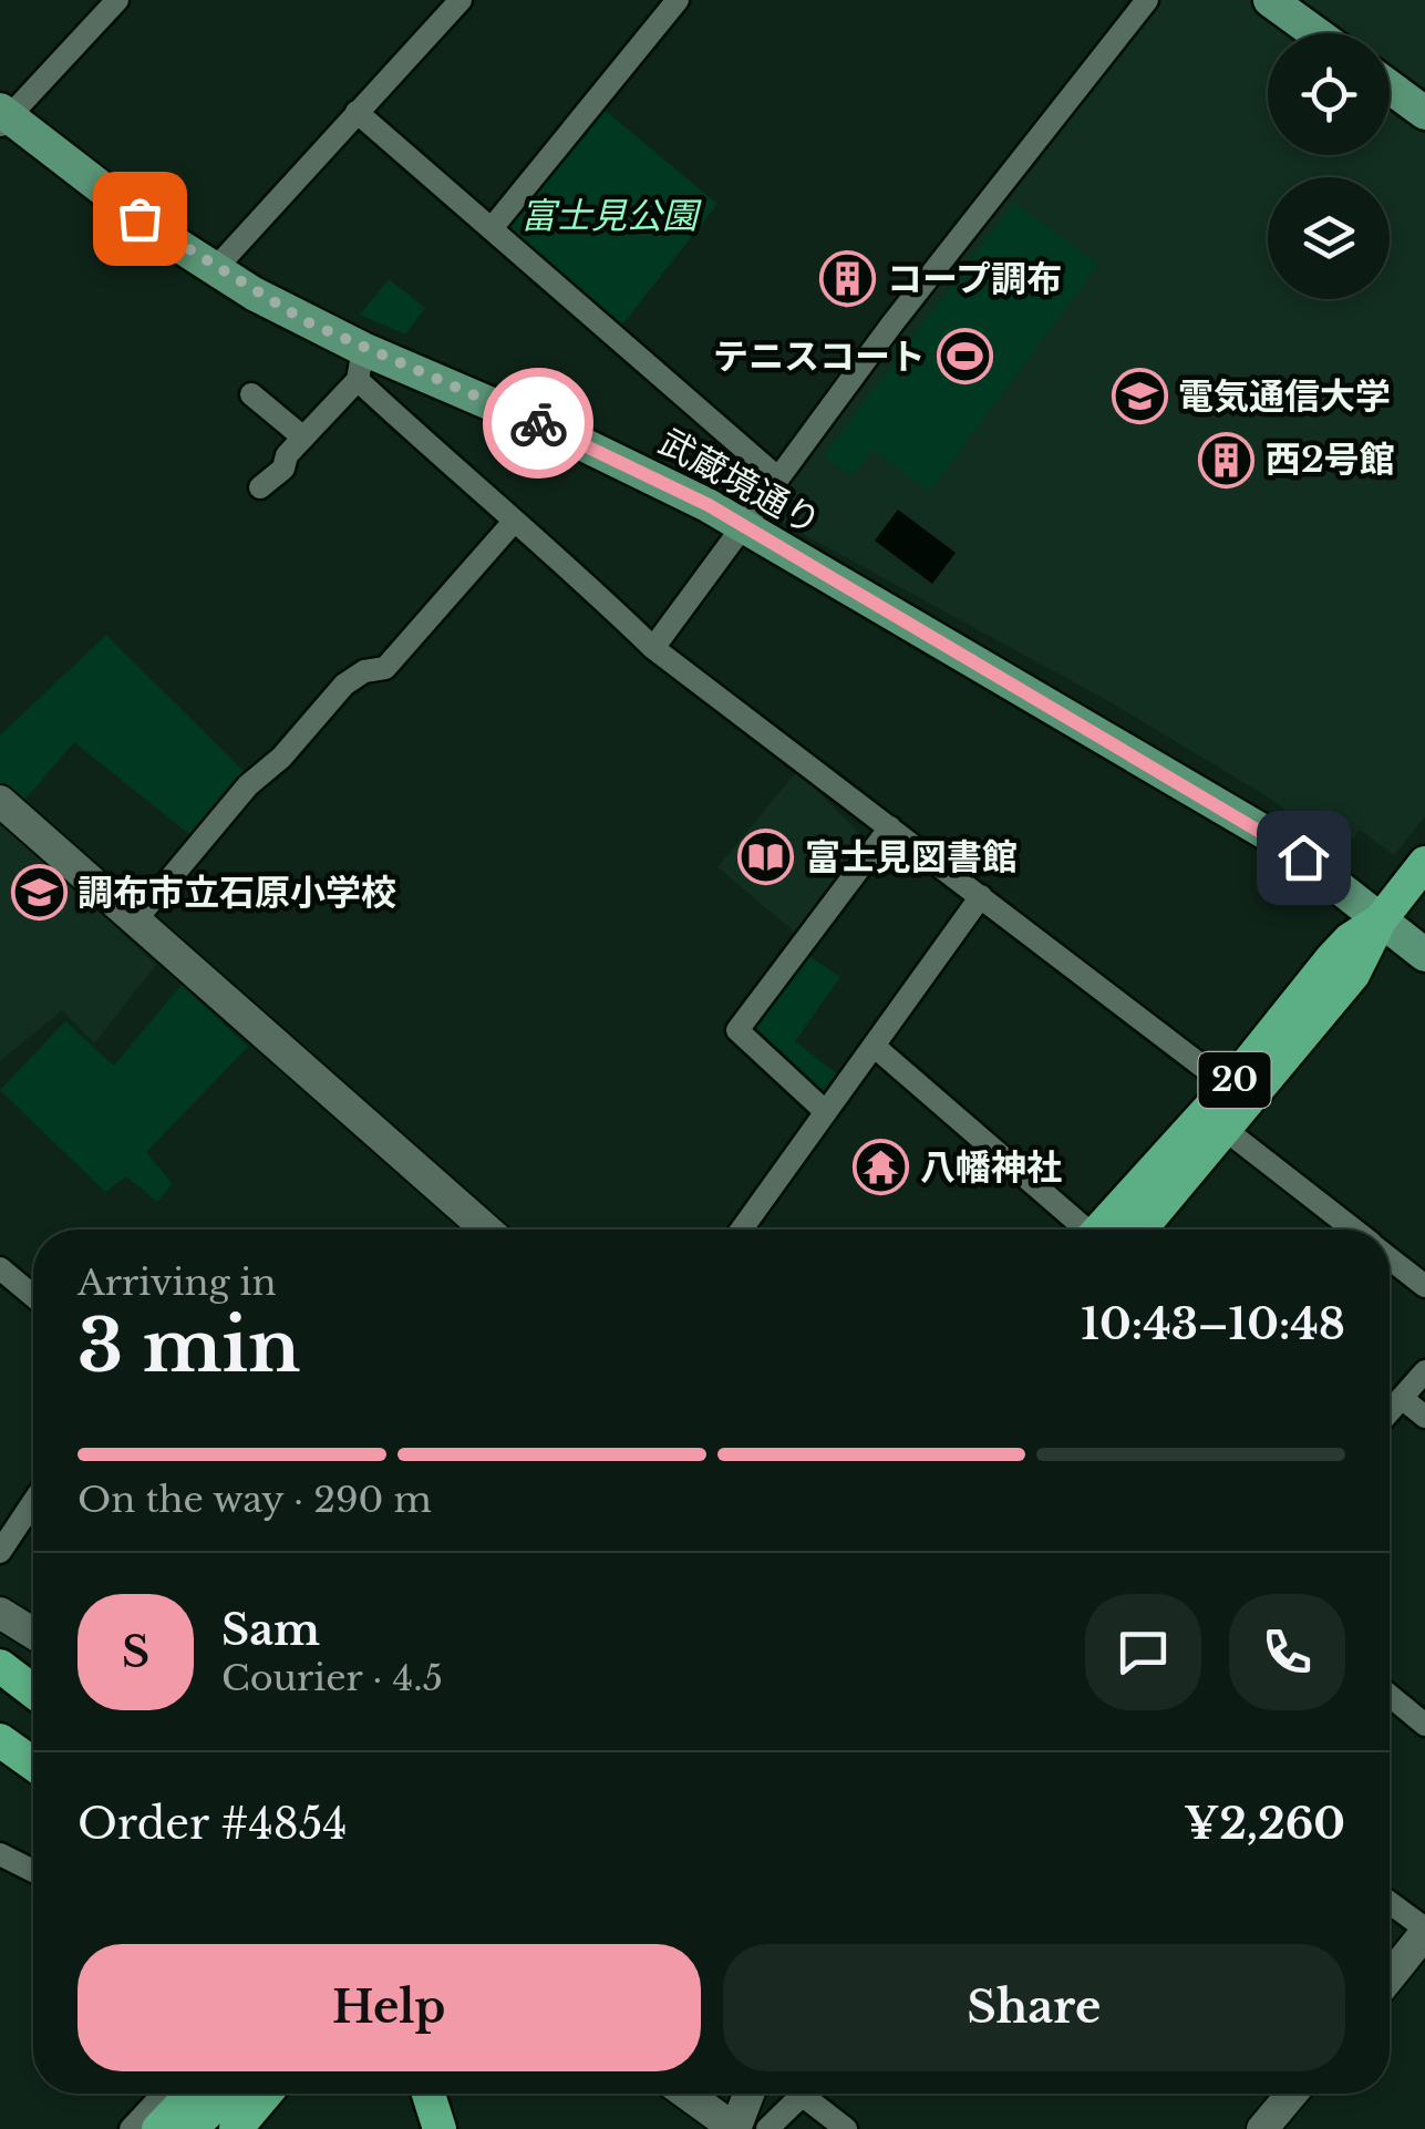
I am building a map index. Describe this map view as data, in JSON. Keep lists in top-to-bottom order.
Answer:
{
  "streets": {
    "highway": ["20"],
    "main road": ["武蔵境通り"]
  },
  "crossings": [
    ["武蔵境通り", "20"]
  ],
  "parks": ["富士見公園"],
  "places": {
    "building": ["コープ調布", "西2号館"],
    "sports": ["テニスコート"],
    "school or university": ["電気通信大学", "調布市立石原小学校"],
    "library": ["富士見図書館"],
    "temple": ["八幡神社"]
  },
  "page": {
    "heading": ["3 min", "Arriving in", "10:43–10:48"],
    "panel": [
      "Sam",
      "Courier · 4.5",
      "Order #4854",
      "¥2,260"
    ],
    "bar": "On the way · 290 m",
    "round": "S",
    "buttons": ["Help", "Share"]
  }
}
